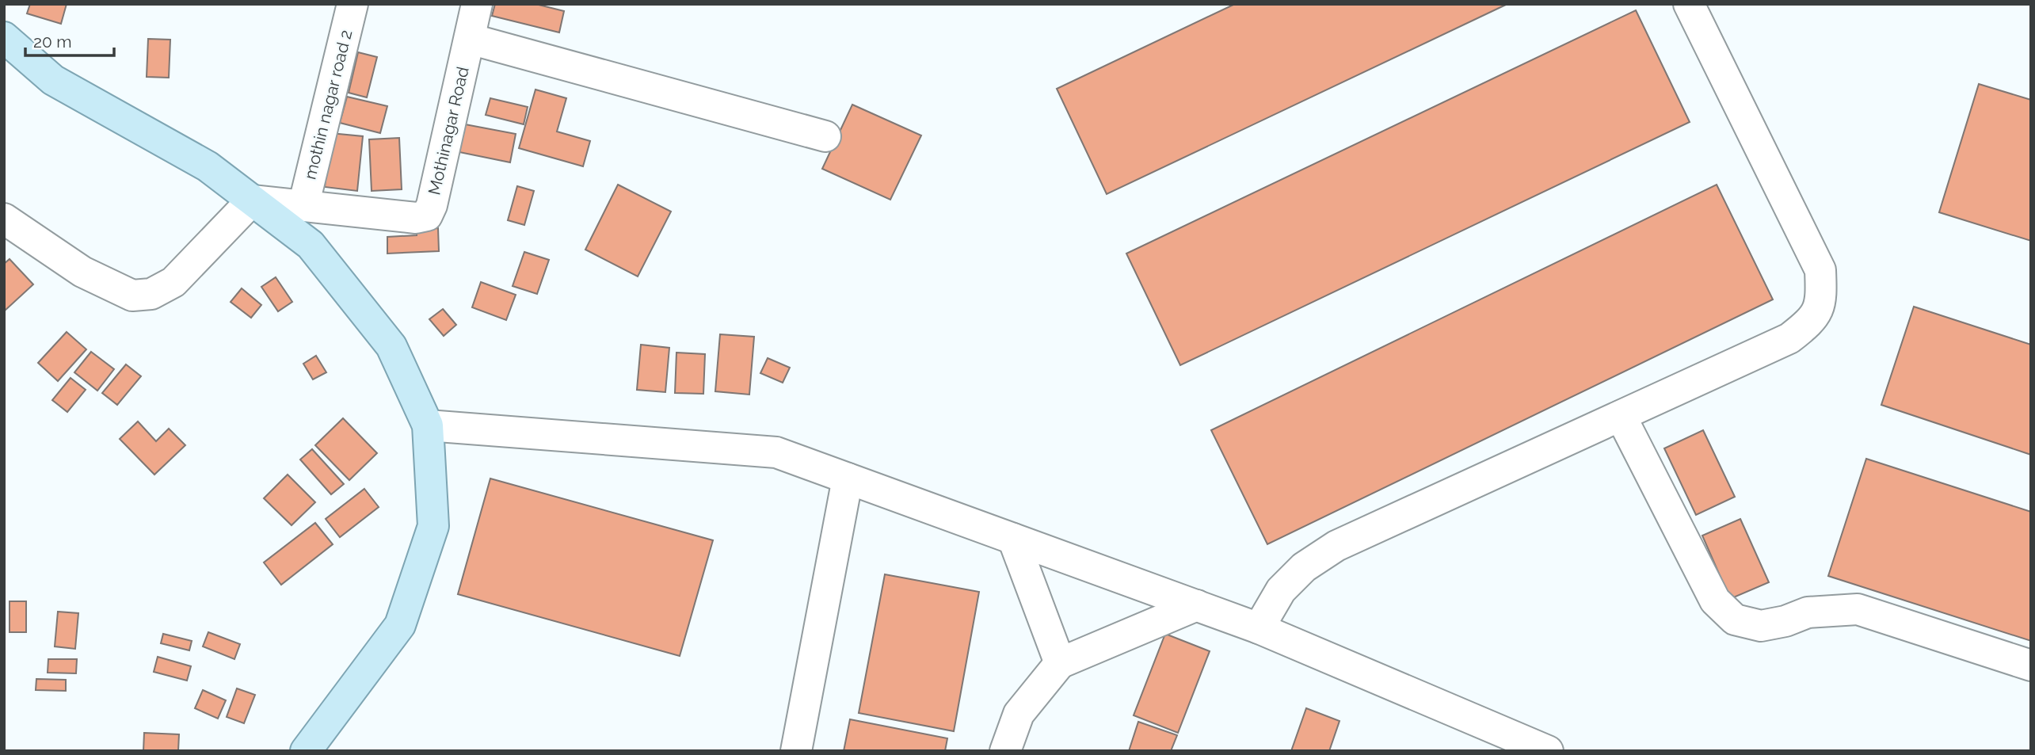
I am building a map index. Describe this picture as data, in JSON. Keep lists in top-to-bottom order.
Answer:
{
  "streets": {
    "street": ["mothin nagar road 2", "Mothinagar Road"]
  },
  "crossings": [
    ["mothin nagar road 2", "Mothinagar Road"]
  ],
  "scale_bar": "20 m"
}
